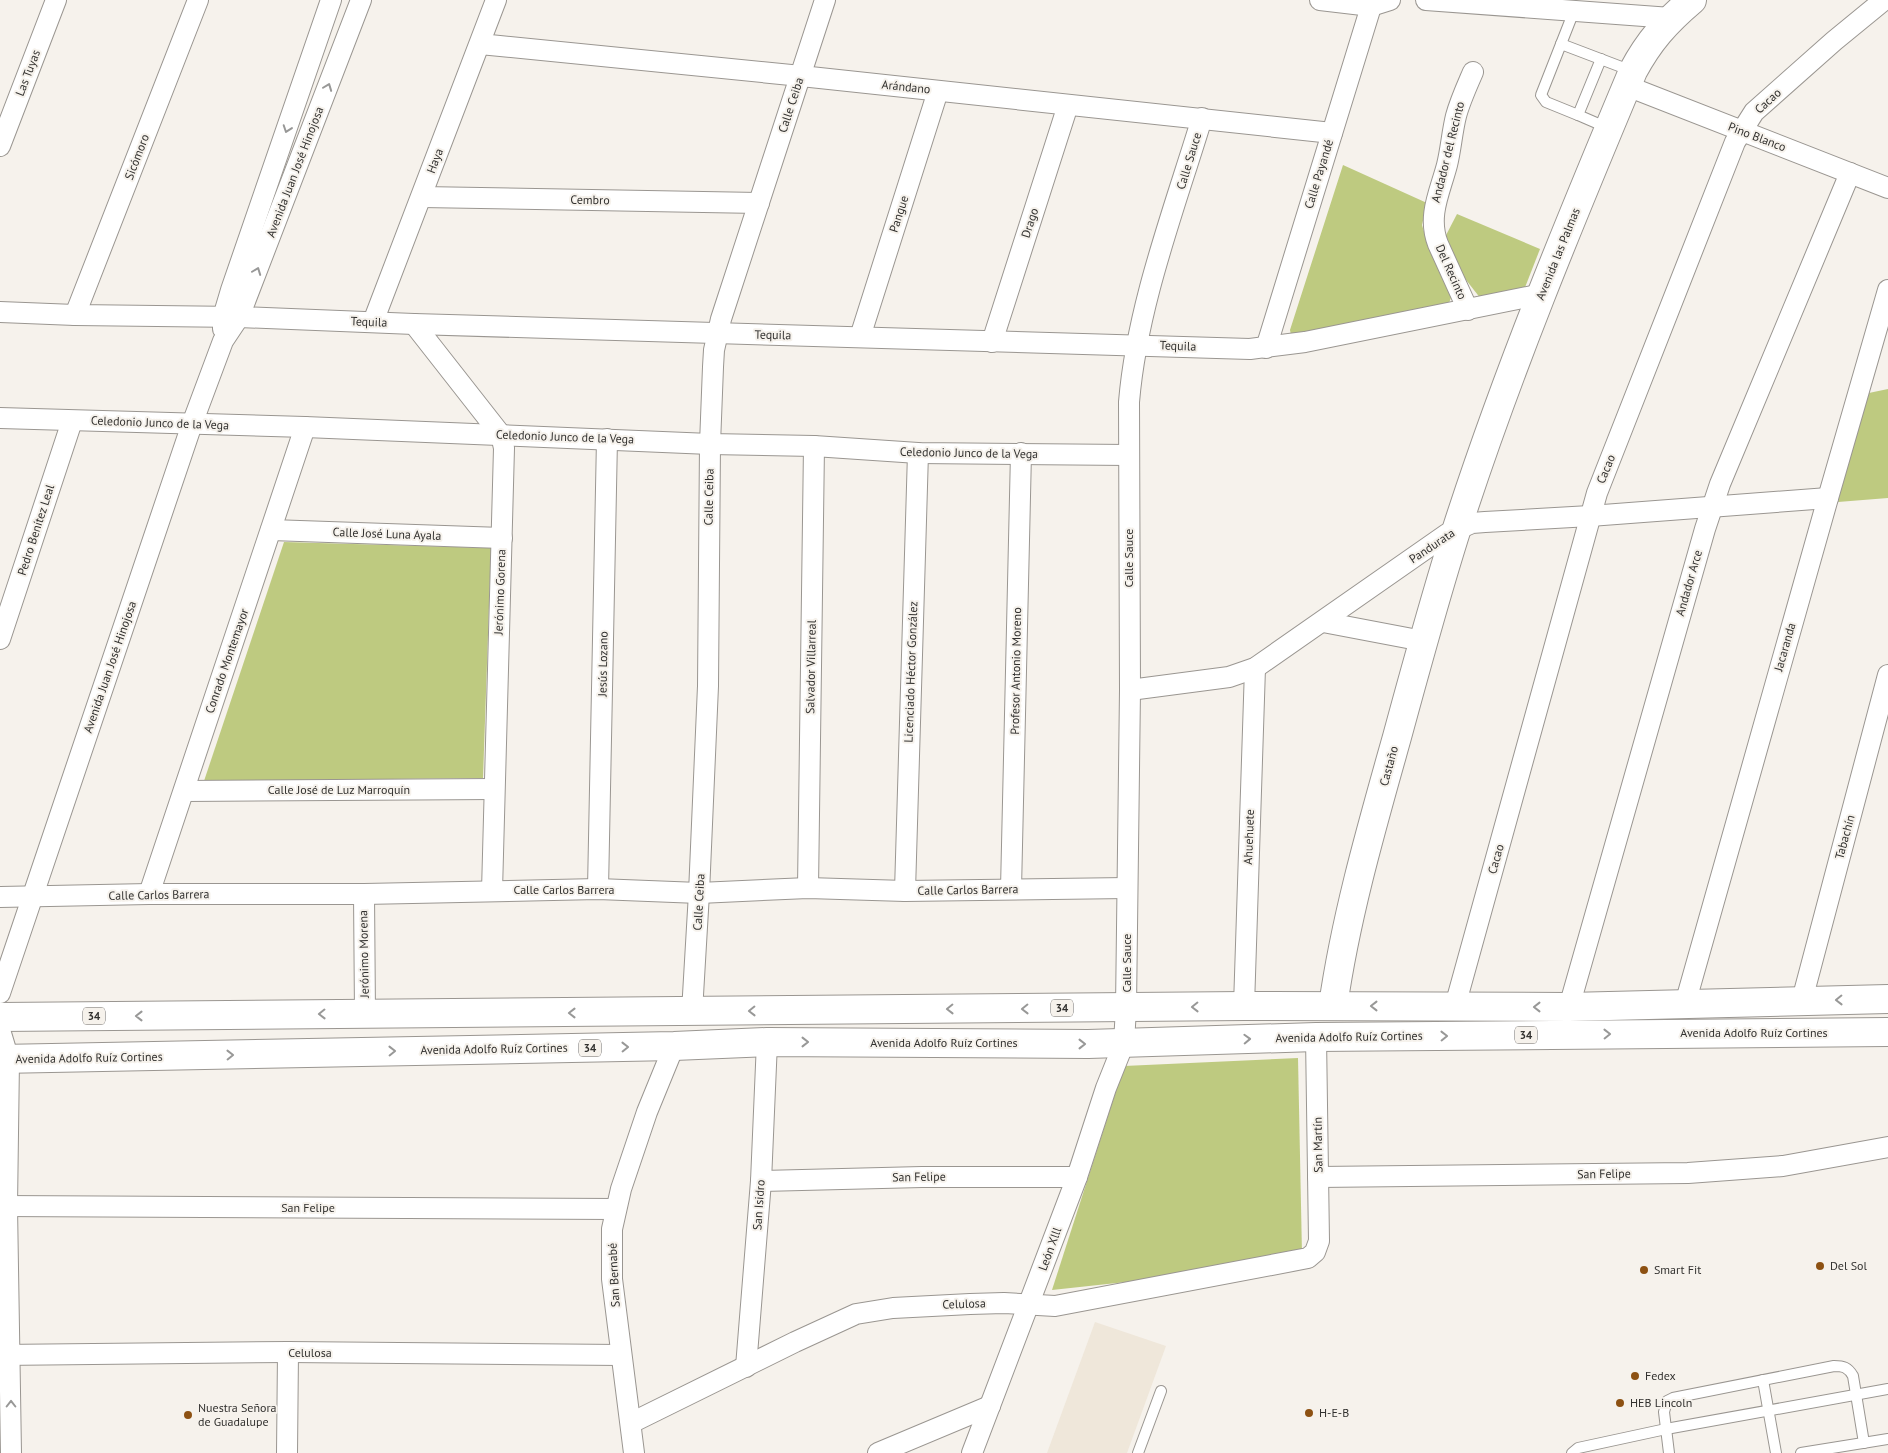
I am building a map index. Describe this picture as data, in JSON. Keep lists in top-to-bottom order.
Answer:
{
  "streets": {
    "main road": [
      "Avenida las Palmas",
      "Castaño",
      "34",
      "Avenida Adolfo Ruíz Cortines"
    ],
    "street": [
      "Las Tuyas",
      "Arándano",
      "Cacao",
      "Calle Ceiba",
      "Pino Blanco",
      "Andador del Recinto",
      "Sicómoro",
      "Haya",
      "Calle Sauce",
      "Avenida Juan José Hinojosa",
      "Calle Payandé",
      "Cembro",
      "Pangue",
      "Drago",
      "Del Recinto",
      "Tequila",
      "Celedonio Junco de la Vega",
      "Pedro Benítez Leal",
      "Calle José Luna Ayala",
      "Pandurata",
      "Andador Arce",
      "Jerónimo Gorena",
      "Jacaranda",
      "Conrado Montemayor",
      "Jesús Lozano",
      "Salvador Villarreal",
      "Profesor Antonio Moreno",
      "Licenciado Héctor González",
      "Calle José de Luz Marroquín",
      "Ahuehuete",
      "Tabachín",
      "Calle Carlos Barrera",
      "Jerónimo Morena",
      "San Martín",
      "San Felipe",
      "San Isidro",
      "León Xlll",
      "San Bernabé",
      "Celulosa"
    ]
  },
  "crossings": [
    ["Arándano", "Calle Ceiba"],
    ["Arándano", "Haya"],
    ["Arándano", "Calle Sauce"],
    ["Arándano", "Calle Payandé"],
    ["Arándano", "Pangue"],
    ["Arándano", "Drago"],
    ["Cacao", "Pino Blanco"],
    ["Cacao", "Pandurata"],
    ["Cacao", "34"],
    ["Calle Ceiba", "Cembro"],
    ["Calle Ceiba", "Tequila"],
    ["Calle Ceiba", "Celedonio Junco de la Vega"],
    ["Calle Ceiba", "Calle Carlos Barrera"],
    ["Calle Ceiba", "34"],
    ["Pino Blanco", "Avenida las Palmas"],
    ["Pino Blanco", "Andador Arce"],
    ["Andador del Recinto", "Del Recinto"],
    ["Sicómoro", "Tequila"],
    ["Haya", "Cembro"],
    ["Haya", "Tequila"],
    ["Calle Sauce", "Tequila"],
    ["Calle Sauce", "Celedonio Junco de la Vega"],
    ["Calle Sauce", "Pandurata"],
    ["Calle Sauce", "Calle Carlos Barrera"],
    ["Calle Sauce", "34"],
    ["Calle Sauce", "Avenida Adolfo Ruíz Cortines"],
    ["Calle Sauce", "León Xlll"],
    ["Avenida Juan José Hinojosa", "Tequila"],
    ["Avenida Juan José Hinojosa", "Celedonio Junco de la Vega"],
    ["Avenida Juan José Hinojosa", "Calle Carlos Barrera"],
    ["Calle Payandé", "Tequila"],
    ["Pangue", "Tequila"],
    ["Drago", "Tequila"],
    ["Avenida las Palmas", "Tequila"],
    ["Avenida las Palmas", "Pandurata"],
    ["Avenida las Palmas", "Castaño"],
    ["Del Recinto", "Tequila"],
    ["Celedonio Junco de la Vega", "Pedro Benítez Leal"],
    ["Celedonio Junco de la Vega", "Jerónimo Gorena"],
    ["Celedonio Junco de la Vega", "Conrado Montemayor"],
    ["Celedonio Junco de la Vega", "Jesús Lozano"],
    ["Celedonio Junco de la Vega", "Salvador Villarreal"],
    ["Celedonio Junco de la Vega", "Profesor Antonio Moreno"],
    ["Celedonio Junco de la Vega", "Licenciado Héctor González"],
    ["Calle José Luna Ayala", "Jerónimo Gorena"],
    ["Calle José Luna Ayala", "Conrado Montemayor"],
    ["Pandurata", "Andador Arce"],
    ["Pandurata", "Jacaranda"],
    ["Pandurata", "Castaño"],
    ["Pandurata", "Ahuehuete"],
    ["Andador Arce", "34"],
    ["Jerónimo Gorena", "Calle José de Luz Marroquín"],
    ["Jerónimo Gorena", "Calle Carlos Barrera"],
    ["Jacaranda", "34"],
    ["Conrado Montemayor", "Calle José de Luz Marroquín"],
    ["Conrado Montemayor", "Calle Carlos Barrera"],
    ["Jesús Lozano", "Calle Carlos Barrera"],
    ["Salvador Villarreal", "Calle Carlos Barrera"],
    ["Profesor Antonio Moreno", "Calle Carlos Barrera"],
    ["Licenciado Héctor González", "Calle Carlos Barrera"],
    ["Castaño", "34"],
    ["Ahuehuete", "34"],
    ["Tabachín", "34"],
    ["Calle Carlos Barrera", "Jerónimo Morena"],
    ["Jerónimo Morena", "34"],
    ["Avenida Adolfo Ruíz Cortines", "San Martín"],
    ["Avenida Adolfo Ruíz Cortines", "San Isidro"],
    ["Avenida Adolfo Ruíz Cortines", "León Xlll"],
    ["Avenida Adolfo Ruíz Cortines", "San Bernabé"],
    ["San Martín", "San Felipe"],
    ["San Martín", "Celulosa"],
    ["San Felipe", "San Isidro"],
    ["San Felipe", "León Xlll"],
    ["San Felipe", "San Bernabé"],
    ["San Isidro", "Celulosa"],
    ["León Xlll", "Celulosa"],
    ["San Bernabé", "Celulosa"]
  ],
  "places": [
    "Del Sol",
    "Smart Fit",
    "Fedex",
    "HEB Lincoln",
    "H-E-B",
    "Nuestra Señora de Guadalupe"
  ]
}
